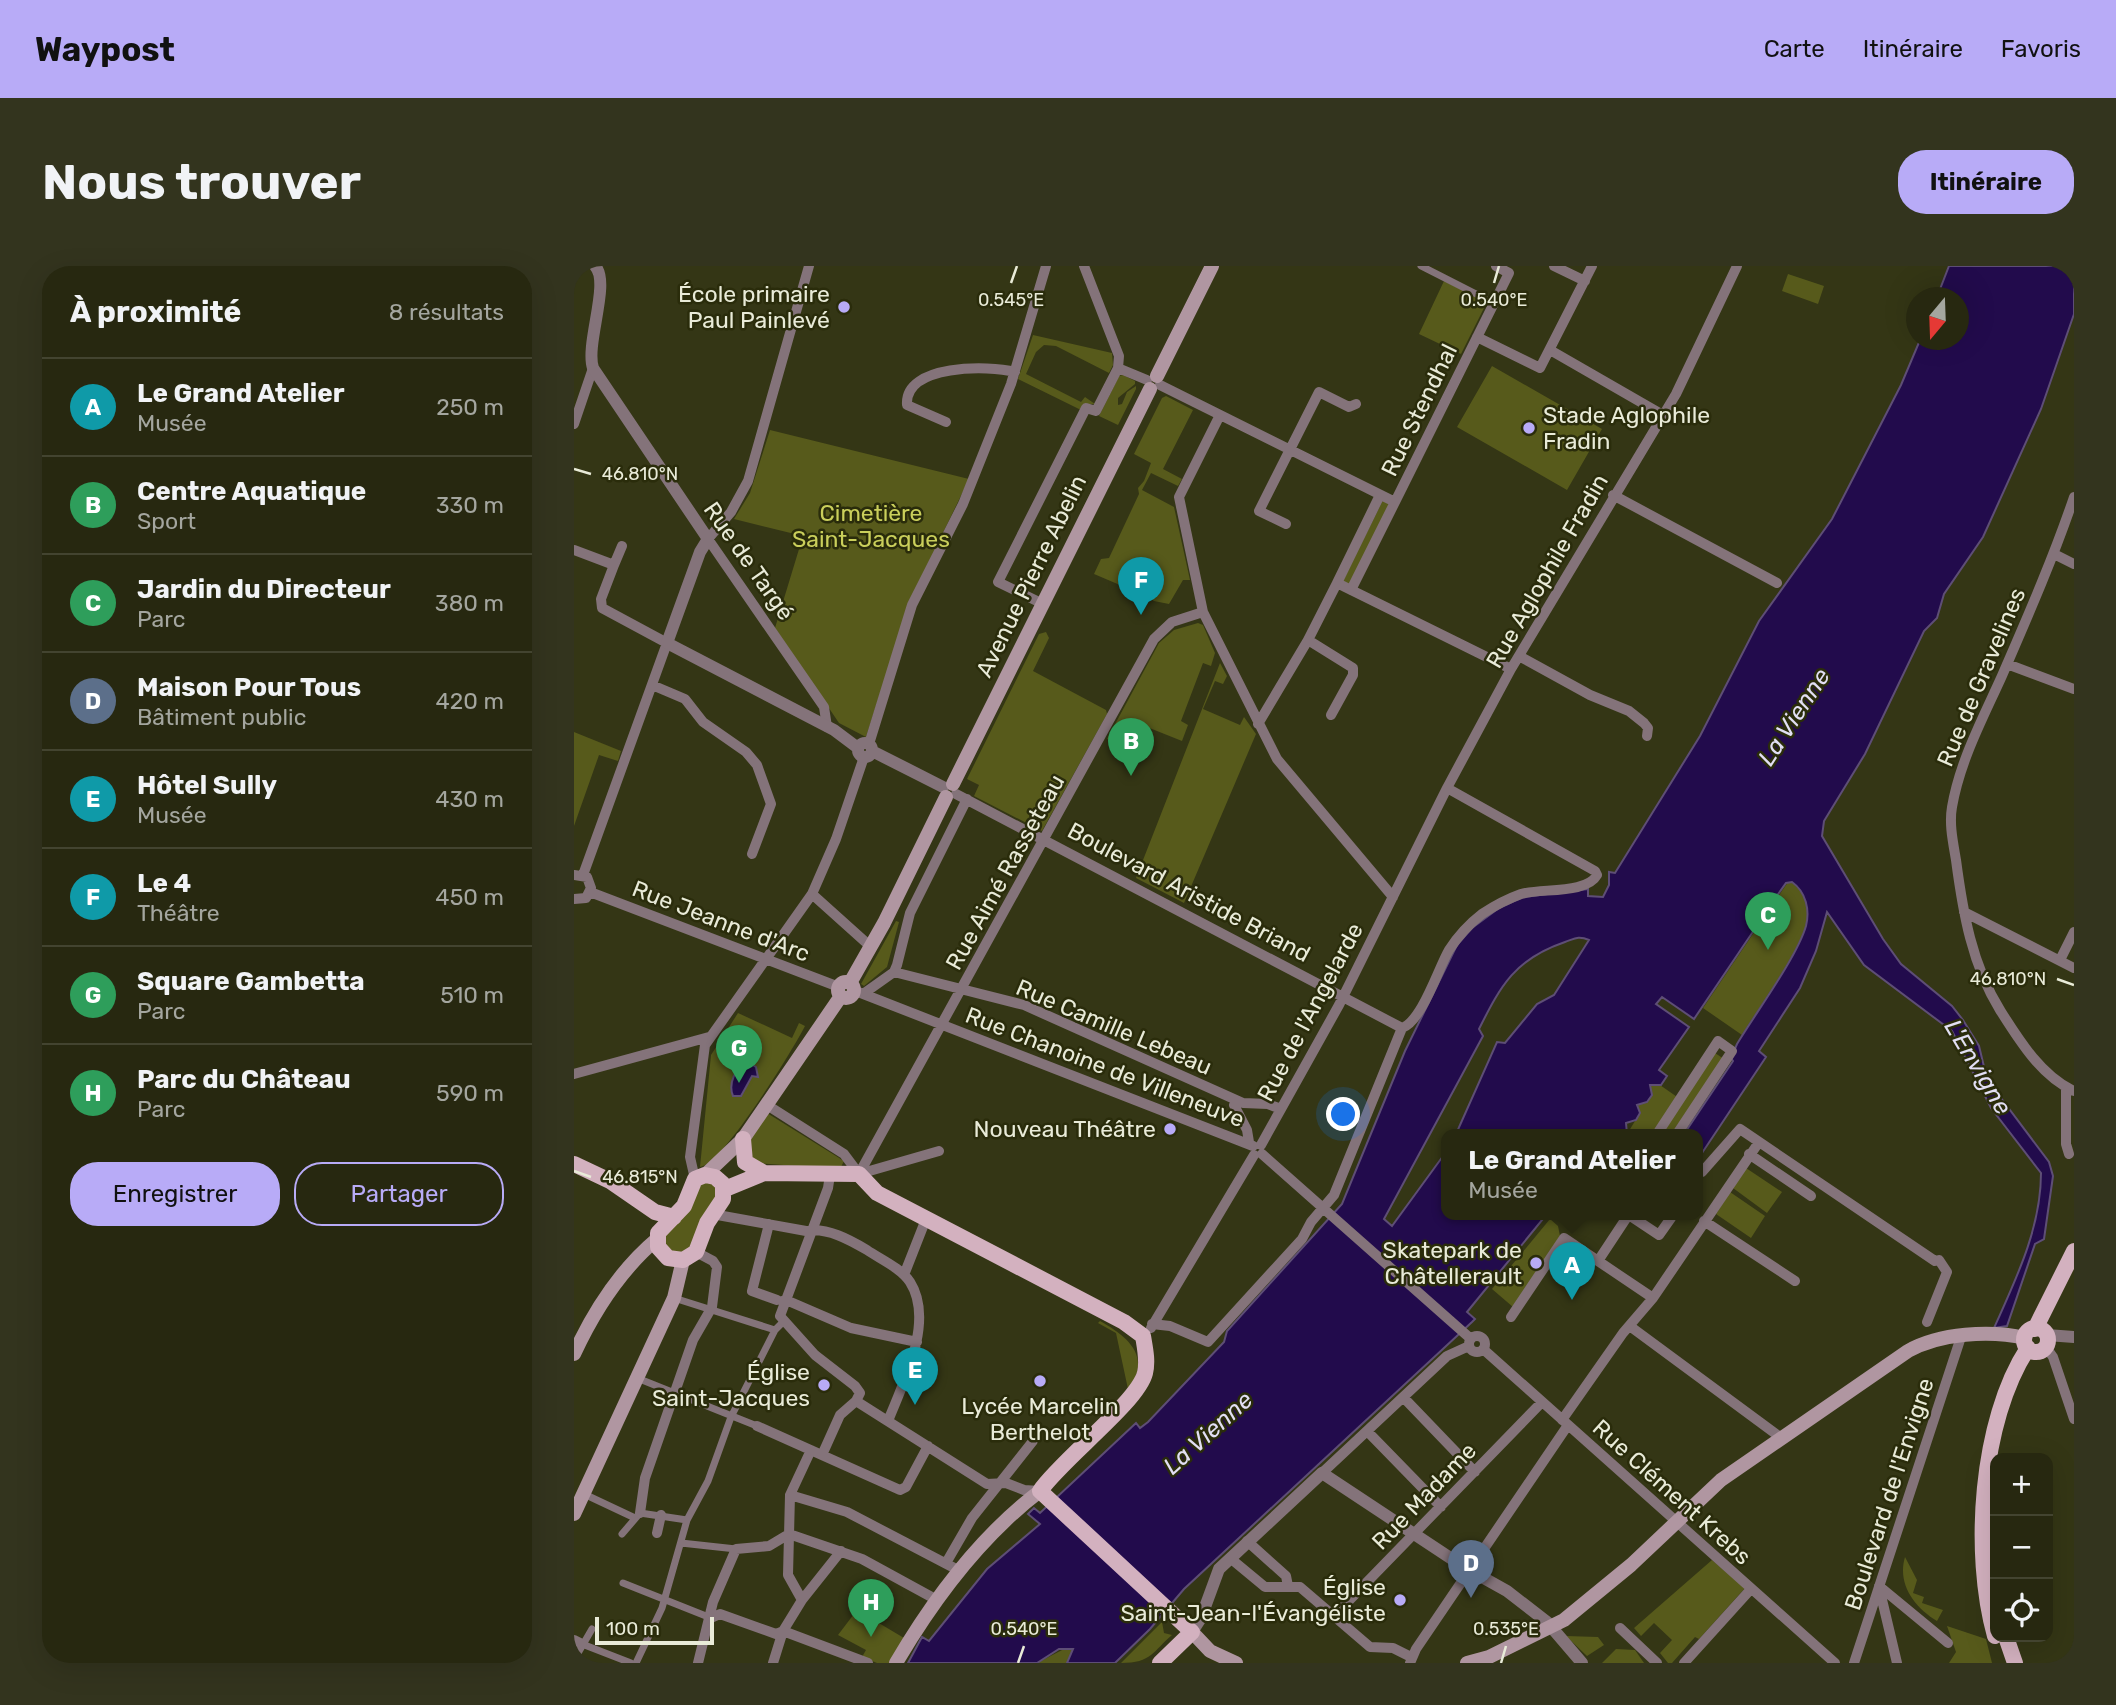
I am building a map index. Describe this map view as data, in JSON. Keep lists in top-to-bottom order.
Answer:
{
  "streets": {
    "main road": ["Avenue Pierre Abelin"],
    "street": [
      "Rue Stendhal",
      "Rue de Targé",
      "Rue Aglophile Fradin",
      "Rue de Gravelines",
      "Rue Aimé Rasseteau",
      "Boulevard Aristide Briand",
      "Rue Jeanne d'Arc",
      "Rue de l'Angelarde",
      "Rue Camille Lebeau",
      "Rue Chanoine de Villeneuve",
      "Rue Clément Krebs",
      "Boulevard de l'Envigne",
      "Rue Madame"
    ]
  },
  "crossings": [
    ["Rue de Targé", "Boulevard Aristide Briand"],
    ["Rue Aglophile Fradin", "Rue de l'Angelarde"],
    ["Avenue Pierre Abelin", "Boulevard Aristide Briand"],
    ["Avenue Pierre Abelin", "Rue Jeanne d'Arc"],
    ["Rue Aimé Rasseteau", "Boulevard Aristide Briand"],
    ["Rue Aimé Rasseteau", "Rue Jeanne d'Arc"],
    ["Rue Aimé Rasseteau", "Rue Camille Lebeau"],
    ["Rue Aimé Rasseteau", "Rue Chanoine de Villeneuve"],
    ["Boulevard Aristide Briand", "Rue de l'Angelarde"],
    ["Rue Jeanne d'Arc", "Rue Chanoine de Villeneuve"],
    ["Rue de l'Angelarde", "Rue Camille Lebeau"],
    ["Rue de l'Angelarde", "Rue Chanoine de Villeneuve"],
    ["Rue Clément Krebs", "Rue Madame"]
  ],
  "water": ["La Vienne", "L'Envigne"],
  "parks": ["Cimetière Saint-Jacques"],
  "places": [
    "École primaire Paul Painlevé",
    "Stade Aglophile Fradin",
    "Nouveau Théâtre",
    "Skatepark de Châtellerault",
    "Lycée Marcelin Berthelot",
    "Église Saint-Jacques",
    "Église Saint-Jean-l'Évangéliste"
  ],
  "scale_bar": "100 m",
  "north": "bottom",
  "page": {
    "header": "Waypost",
    "nav": ["Carte", "Itinéraire", "Favoris"],
    "buttons": [
      "Itinéraire",
      ["Enregistrer", "Partager"]
    ],
    "title": "Nous trouver",
    "heading": ["À proximité", "8 résultats"],
    "list": [
      {
        "mark": "A",
        "name": "Le Grand Atelier",
        "note": "Musée",
        "value": "250 m"
      },
      {
        "mark": "B",
        "name": "Centre Aquatique",
        "note": "Sport",
        "value": "330 m"
      },
      {
        "mark": "C",
        "name": "Jardin du Directeur",
        "note": "Parc",
        "value": "380 m"
      },
      {
        "mark": "D",
        "name": "Maison Pour Tous",
        "note": "Bâtiment public",
        "value": "420 m"
      },
      {
        "mark": "E",
        "name": "Hôtel Sully",
        "note": "Musée",
        "value": "430 m"
      },
      {
        "mark": "F",
        "name": "Le 4",
        "note": "Théâtre",
        "value": "450 m"
      },
      {
        "mark": "G",
        "name": "Square Gambetta",
        "note": "Parc",
        "value": "510 m"
      },
      {
        "mark": "H",
        "name": "Parc du Château",
        "note": "Parc",
        "value": "590 m"
      }
    ],
    "pins": [
      "F",
      "B",
      "C",
      "G",
      "A",
      "E",
      "D",
      "H"
    ],
    "popup": ["Le Grand Atelier", "Musée"],
    "map_buttons": ["+", "−"],
    "scale": "100 m"
  },
  "coordinates": [
    "0.545°E",
    "0.540°E",
    "46.810°N",
    "46.815°N",
    "0.535°E"
  ]
}
